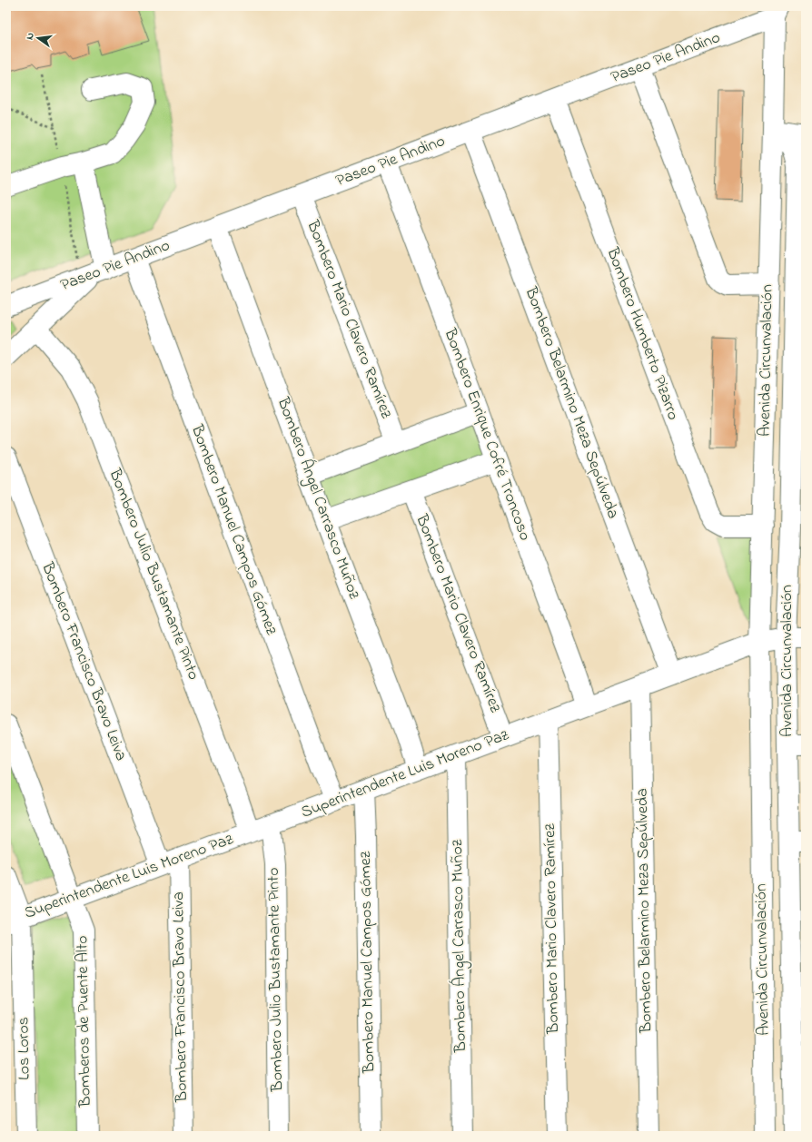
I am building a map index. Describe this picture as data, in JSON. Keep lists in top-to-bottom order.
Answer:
{
  "streets": {
    "street": [
      "Paseo Pie Andino",
      "Bombero Mario Clavero Ramírez",
      "Bombero Humberto Pizarro",
      "Avenida Circunvalación",
      "Bombero Belarmino Meza Sepúlveda",
      "Bombero Enrique Cofré Troncoso",
      "Bombero Ángel Carrasco Muñoz",
      "Bombero Manuel Campos Gómez",
      "Bombero Julio Bustamante Pinto",
      "Bombero Francisco Bravo Leiva",
      "Superintendente Luis Moreno Paz",
      "Bomberos de Puente Alto",
      "Los Loros"
    ]
  },
  "crossings": [
    ["Paseo Pie Andino", "Bombero Mario Clavero Ramírez"],
    ["Paseo Pie Andino", "Bombero Humberto Pizarro"],
    ["Paseo Pie Andino", "Avenida Circunvalación"],
    ["Paseo Pie Andino", "Bombero Belarmino Meza Sepúlveda"],
    ["Paseo Pie Andino", "Bombero Enrique Cofré Troncoso"],
    ["Paseo Pie Andino", "Bombero Ángel Carrasco Muñoz"],
    ["Paseo Pie Andino", "Bombero Manuel Campos Gómez"],
    ["Bombero Mario Clavero Ramírez", "Superintendente Luis Moreno Paz"],
    ["Bombero Humberto Pizarro", "Avenida Circunvalación"],
    ["Avenida Circunvalación", "Superintendente Luis Moreno Paz"],
    ["Bombero Belarmino Meza Sepúlveda", "Superintendente Luis Moreno Paz"],
    ["Bombero Enrique Cofré Troncoso", "Superintendente Luis Moreno Paz"],
    ["Bombero Ángel Carrasco Muñoz", "Superintendente Luis Moreno Paz"],
    ["Bombero Manuel Campos Gómez", "Superintendente Luis Moreno Paz"],
    ["Bombero Julio Bustamante Pinto", "Superintendente Luis Moreno Paz"],
    ["Bombero Francisco Bravo Leiva", "Superintendente Luis Moreno Paz"],
    ["Superintendente Luis Moreno Paz", "Bomberos de Puente Alto"],
    ["Superintendente Luis Moreno Paz", "Los Loros"]
  ],
  "north": "left"
}
